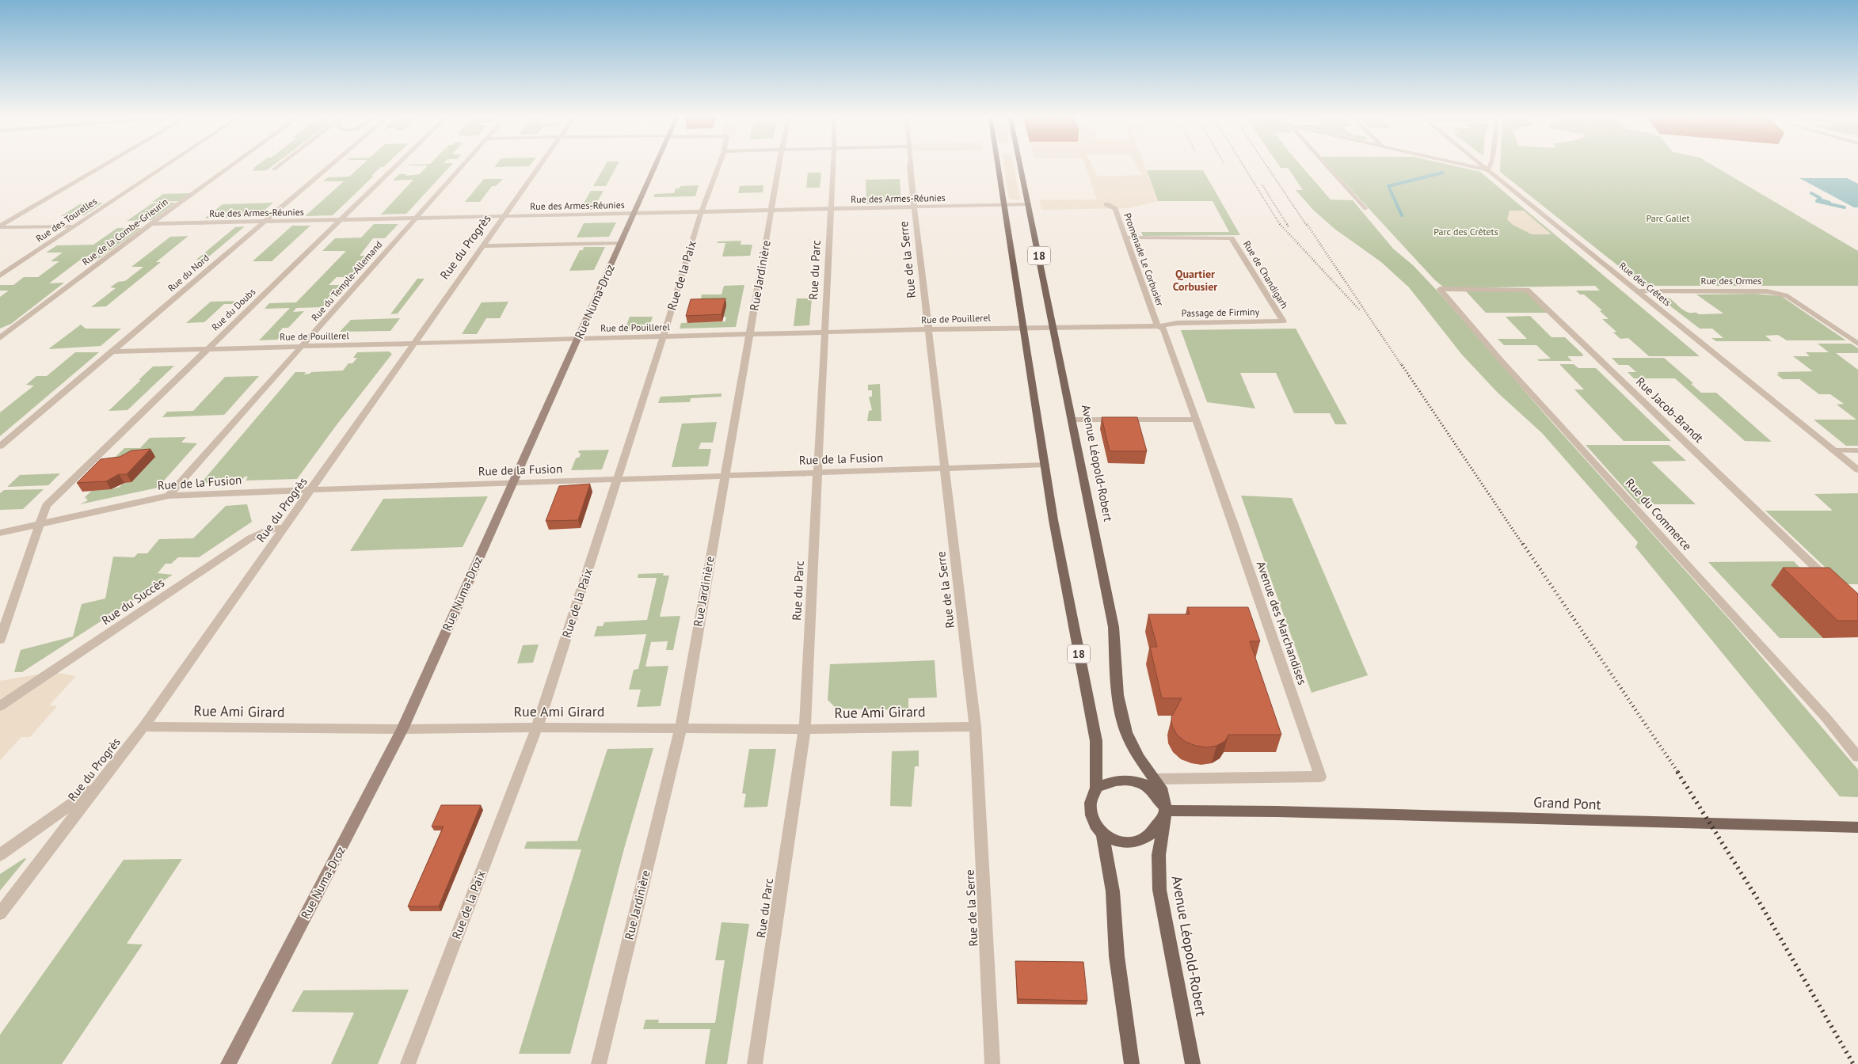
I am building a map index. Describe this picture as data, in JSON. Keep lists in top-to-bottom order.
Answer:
{
  "streets": {
    "main road": [
      "18",
      "Rue Numa-Droz",
      "Avenue Léopold-Robert",
      "Grand Pont"
    ],
    "street": [
      "Rue des Armes-Réunies",
      "Rue des Tourelles",
      "Rue de la Combe-Grieurin",
      "Rue du Progrès",
      "Rue de la Serre",
      "Promenade Le Corbusier",
      "Rue du Parc",
      "Rue du Nord",
      "Rue de Chandigarh",
      "Rue de la Paix",
      "Rue Jardinière",
      "Rue du Temple-Allemand",
      "Rue des Ormes",
      "Rue des Crêtets",
      "Rue du Doubs",
      "Passage de Firminy",
      "Rue de Pouillerel",
      "Rue Jacob-Brandt",
      "Rue de la Fusion",
      "Rue du Commerce",
      "Rue du Succès",
      "Avenue des Marchandises",
      "Rue Ami Girard"
    ]
  },
  "crossings": [
    ["Rue des Armes-Réunies", "Rue de la Combe-Grieurin"],
    ["Rue des Armes-Réunies", "Rue du Progrès"],
    ["Rue des Armes-Réunies", "18"],
    ["Rue des Armes-Réunies", "Rue de la Serre"],
    ["Rue des Armes-Réunies", "Rue du Parc"],
    ["Rue des Armes-Réunies", "Rue du Nord"],
    ["Rue des Armes-Réunies", "Rue de la Paix"],
    ["Rue des Armes-Réunies", "Rue Jardinière"],
    ["Rue des Armes-Réunies", "Rue du Temple-Allemand"],
    ["Rue des Armes-Réunies", "Rue Numa-Droz"],
    ["Rue des Armes-Réunies", "Rue du Doubs"],
    ["Rue du Progrès", "Rue de Pouillerel"],
    ["Rue du Progrès", "Rue de la Fusion"],
    ["Rue du Progrès", "Rue du Succès"],
    ["Rue du Progrès", "Rue Ami Girard"],
    ["18", "Rue de Pouillerel"],
    ["18", "Rue de la Fusion"],
    ["18", "Avenue Léopold-Robert"],
    ["18", "Grand Pont"],
    ["Rue de la Serre", "Rue de Pouillerel"],
    ["Rue de la Serre", "Rue de la Fusion"],
    ["Rue de la Serre", "Rue Ami Girard"],
    ["Promenade Le Corbusier", "Rue de Chandigarh"],
    ["Promenade Le Corbusier", "Passage de Firminy"],
    ["Promenade Le Corbusier", "Rue de Pouillerel"],
    ["Promenade Le Corbusier", "Avenue des Marchandises"],
    ["Rue du Parc", "Rue de Pouillerel"],
    ["Rue du Parc", "Rue de la Fusion"],
    ["Rue du Parc", "Rue Ami Girard"],
    ["Rue du Nord", "Rue de Pouillerel"],
    ["Rue de Chandigarh", "Passage de Firminy"],
    ["Rue de la Paix", "Rue de Pouillerel"],
    ["Rue de la Paix", "Rue de la Fusion"],
    ["Rue de la Paix", "Rue Ami Girard"],
    ["Rue Jardinière", "Rue de Pouillerel"],
    ["Rue Jardinière", "Rue de la Fusion"],
    ["Rue Jardinière", "Rue Ami Girard"],
    ["Rue du Temple-Allemand", "Rue de Pouillerel"],
    ["Rue du Temple-Allemand", "Rue de la Fusion"],
    ["Rue des Ormes", "Rue des Crêtets"],
    ["Rue Numa-Droz", "Rue de Pouillerel"],
    ["Rue Numa-Droz", "Rue de la Fusion"],
    ["Rue Numa-Droz", "Rue Ami Girard"],
    ["Rue du Doubs", "Rue de Pouillerel"],
    ["Rue du Doubs", "Rue de la Fusion"],
    ["Passage de Firminy", "Rue de Pouillerel"],
    ["Passage de Firminy", "Avenue des Marchandises"],
    ["Rue de Pouillerel", "Avenue Léopold-Robert"],
    ["Rue de Pouillerel", "Avenue des Marchandises"],
    ["Rue Jacob-Brandt", "Rue du Commerce"],
    ["Avenue Léopold-Robert", "Avenue des Marchandises"],
    ["Avenue Léopold-Robert", "Grand Pont"]
  ],
  "districts": ["Quartier Corbusier"],
  "parks": ["Parc Gallet", "Parc des Crêtets"]
}
